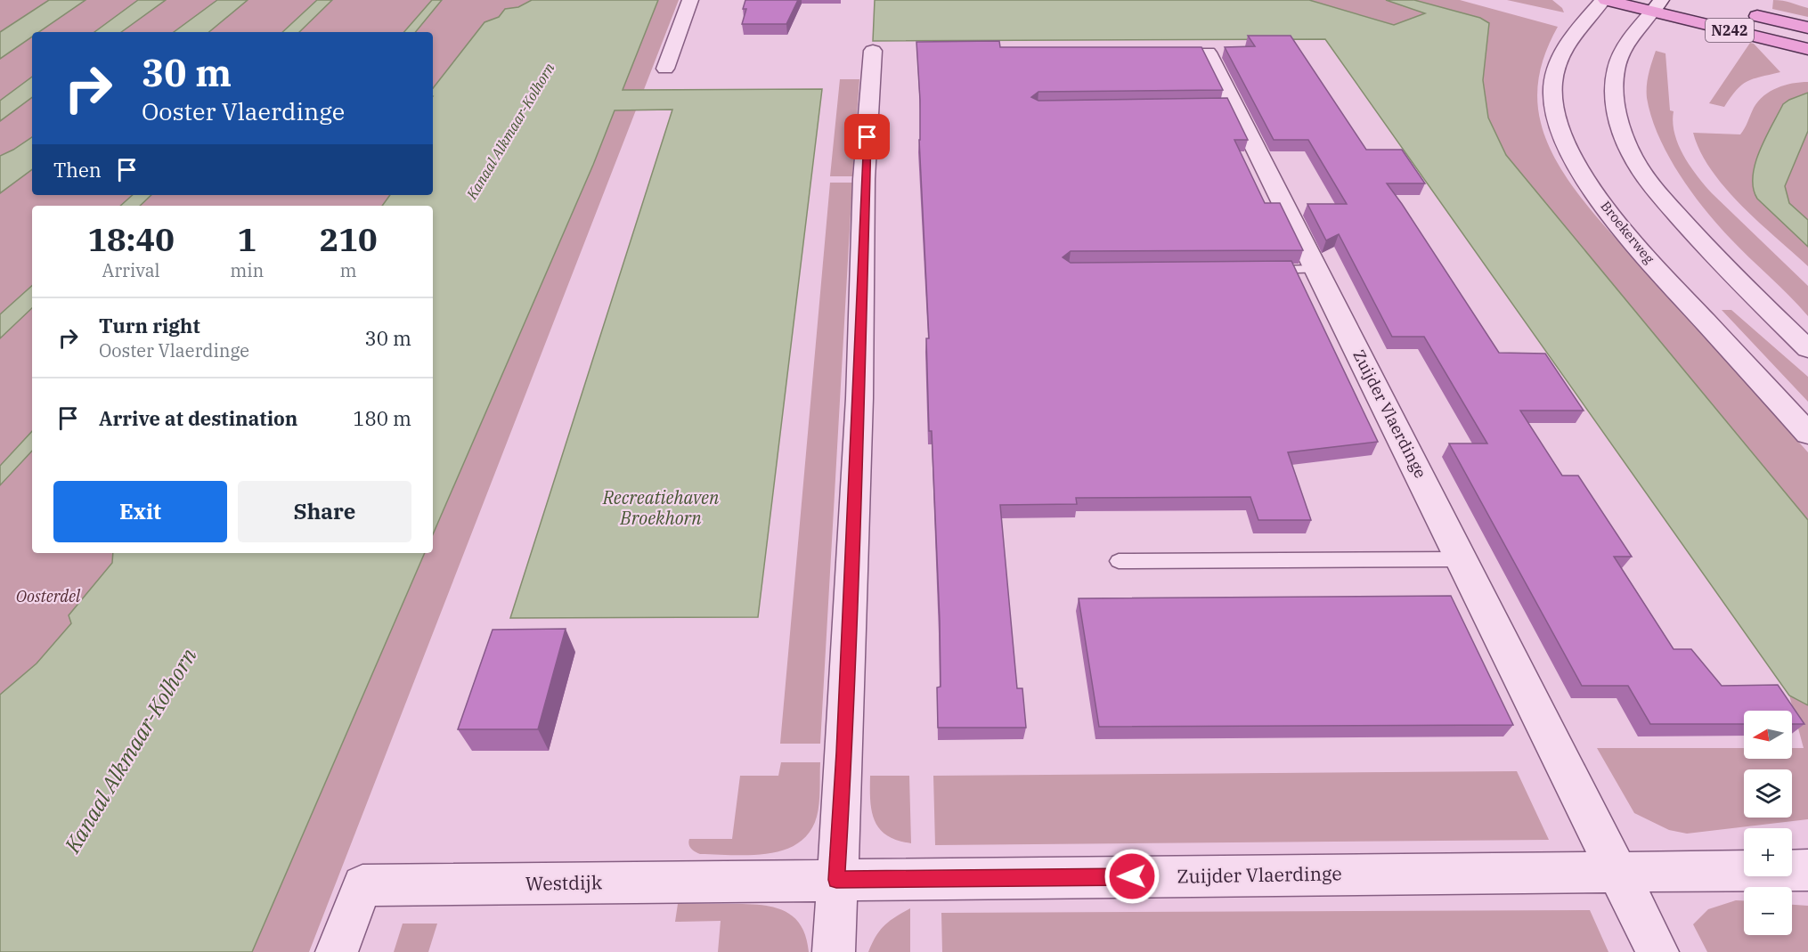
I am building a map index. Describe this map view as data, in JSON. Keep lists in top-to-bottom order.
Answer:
{
  "streets": {
    "main road": ["N242"],
    "street": ["Broekerweg", "Zuijder Vlaerdinge", "Westdijk"]
  },
  "crossings": [
    ["N242", "Broekerweg"],
    ["Zuijder Vlaerdinge", "Westdijk"]
  ],
  "water": ["Kanaal Alkmaar-Kolhorn", "Recreatiehaven Broekhorn"],
  "parks": ["Oosterdel"],
  "north": "left",
  "page": {
    "turn": ["30 m", "Ooster Vlaerdinge"],
    "then": "Then",
    "eta": [
      "18:40",
      "Arrival",
      "1",
      "min",
      "210",
      "m"
    ],
    "list": [
      {
        "name": "Turn right",
        "note": "Ooster Vlaerdinge",
        "value": "30 m"
      },
      {
        "name": "Arrive at destination",
        "value": "180 m"
      }
    ],
    "buttons": ["Exit", "Share"],
    "map_buttons": ["+", "−"]
  }
}
